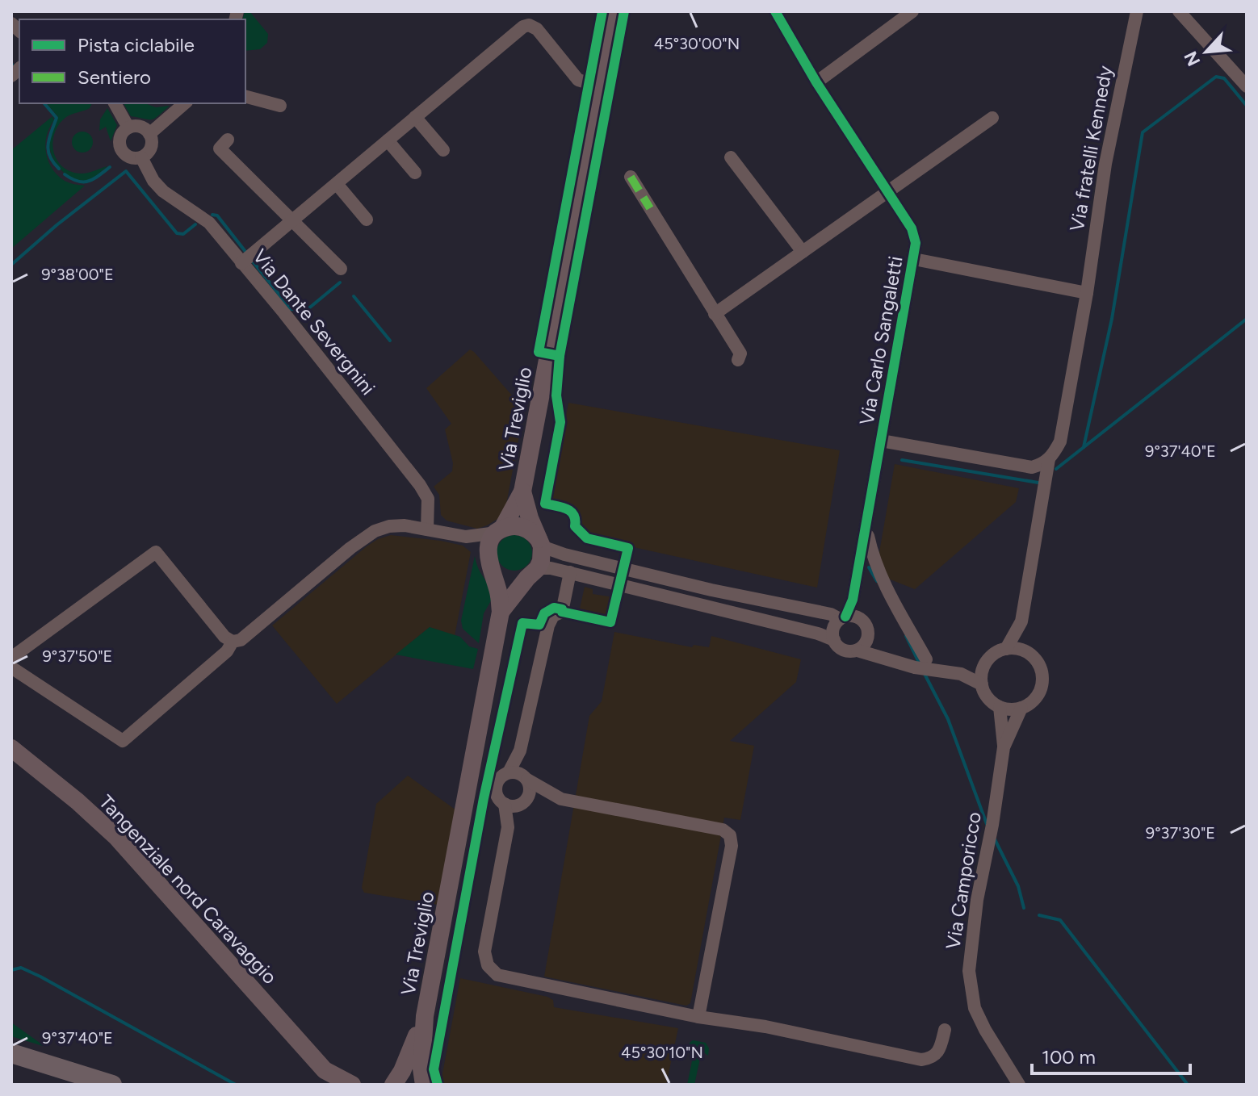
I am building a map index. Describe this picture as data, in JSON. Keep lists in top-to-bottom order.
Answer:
{
  "streets": {
    "main road": ["Via Treviglio", "Tangenziale nord Caravaggio"],
    "street": [
      "Via fratelli Kennedy",
      "Via Dante Severgnini",
      "Via Carlo Sangaletti",
      "Via Camporicco"
    ]
  },
  "legend": ["Pista ciclabile", "Sentiero"],
  "scale_bar": "100 m",
  "north": "bottom left",
  "coordinates": [
    "45°30'00\"N",
    "9°38'00\"E",
    "9°37'40\"E",
    "9°37'50\"E",
    "9°37'30\"E",
    "45°30'10\"N"
  ]
}
